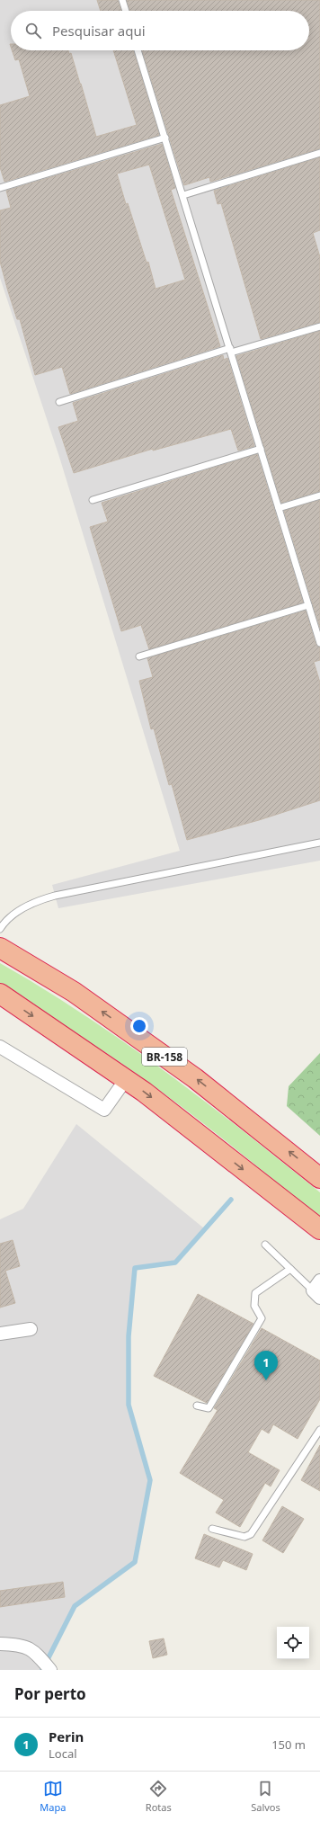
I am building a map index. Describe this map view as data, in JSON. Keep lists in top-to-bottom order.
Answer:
{
  "streets": {
    "highway": ["BR-158"]
  },
  "page": {
    "search": "Pesquisar aqui",
    "pins": "1",
    "heading": "Por perto",
    "list": [
      {
        "mark": "1",
        "name": "Perin",
        "note": "Local",
        "value": "150 m"
      }
    ],
    "nav": ["Mapa", "Rotas", "Salvos"]
  }
}
